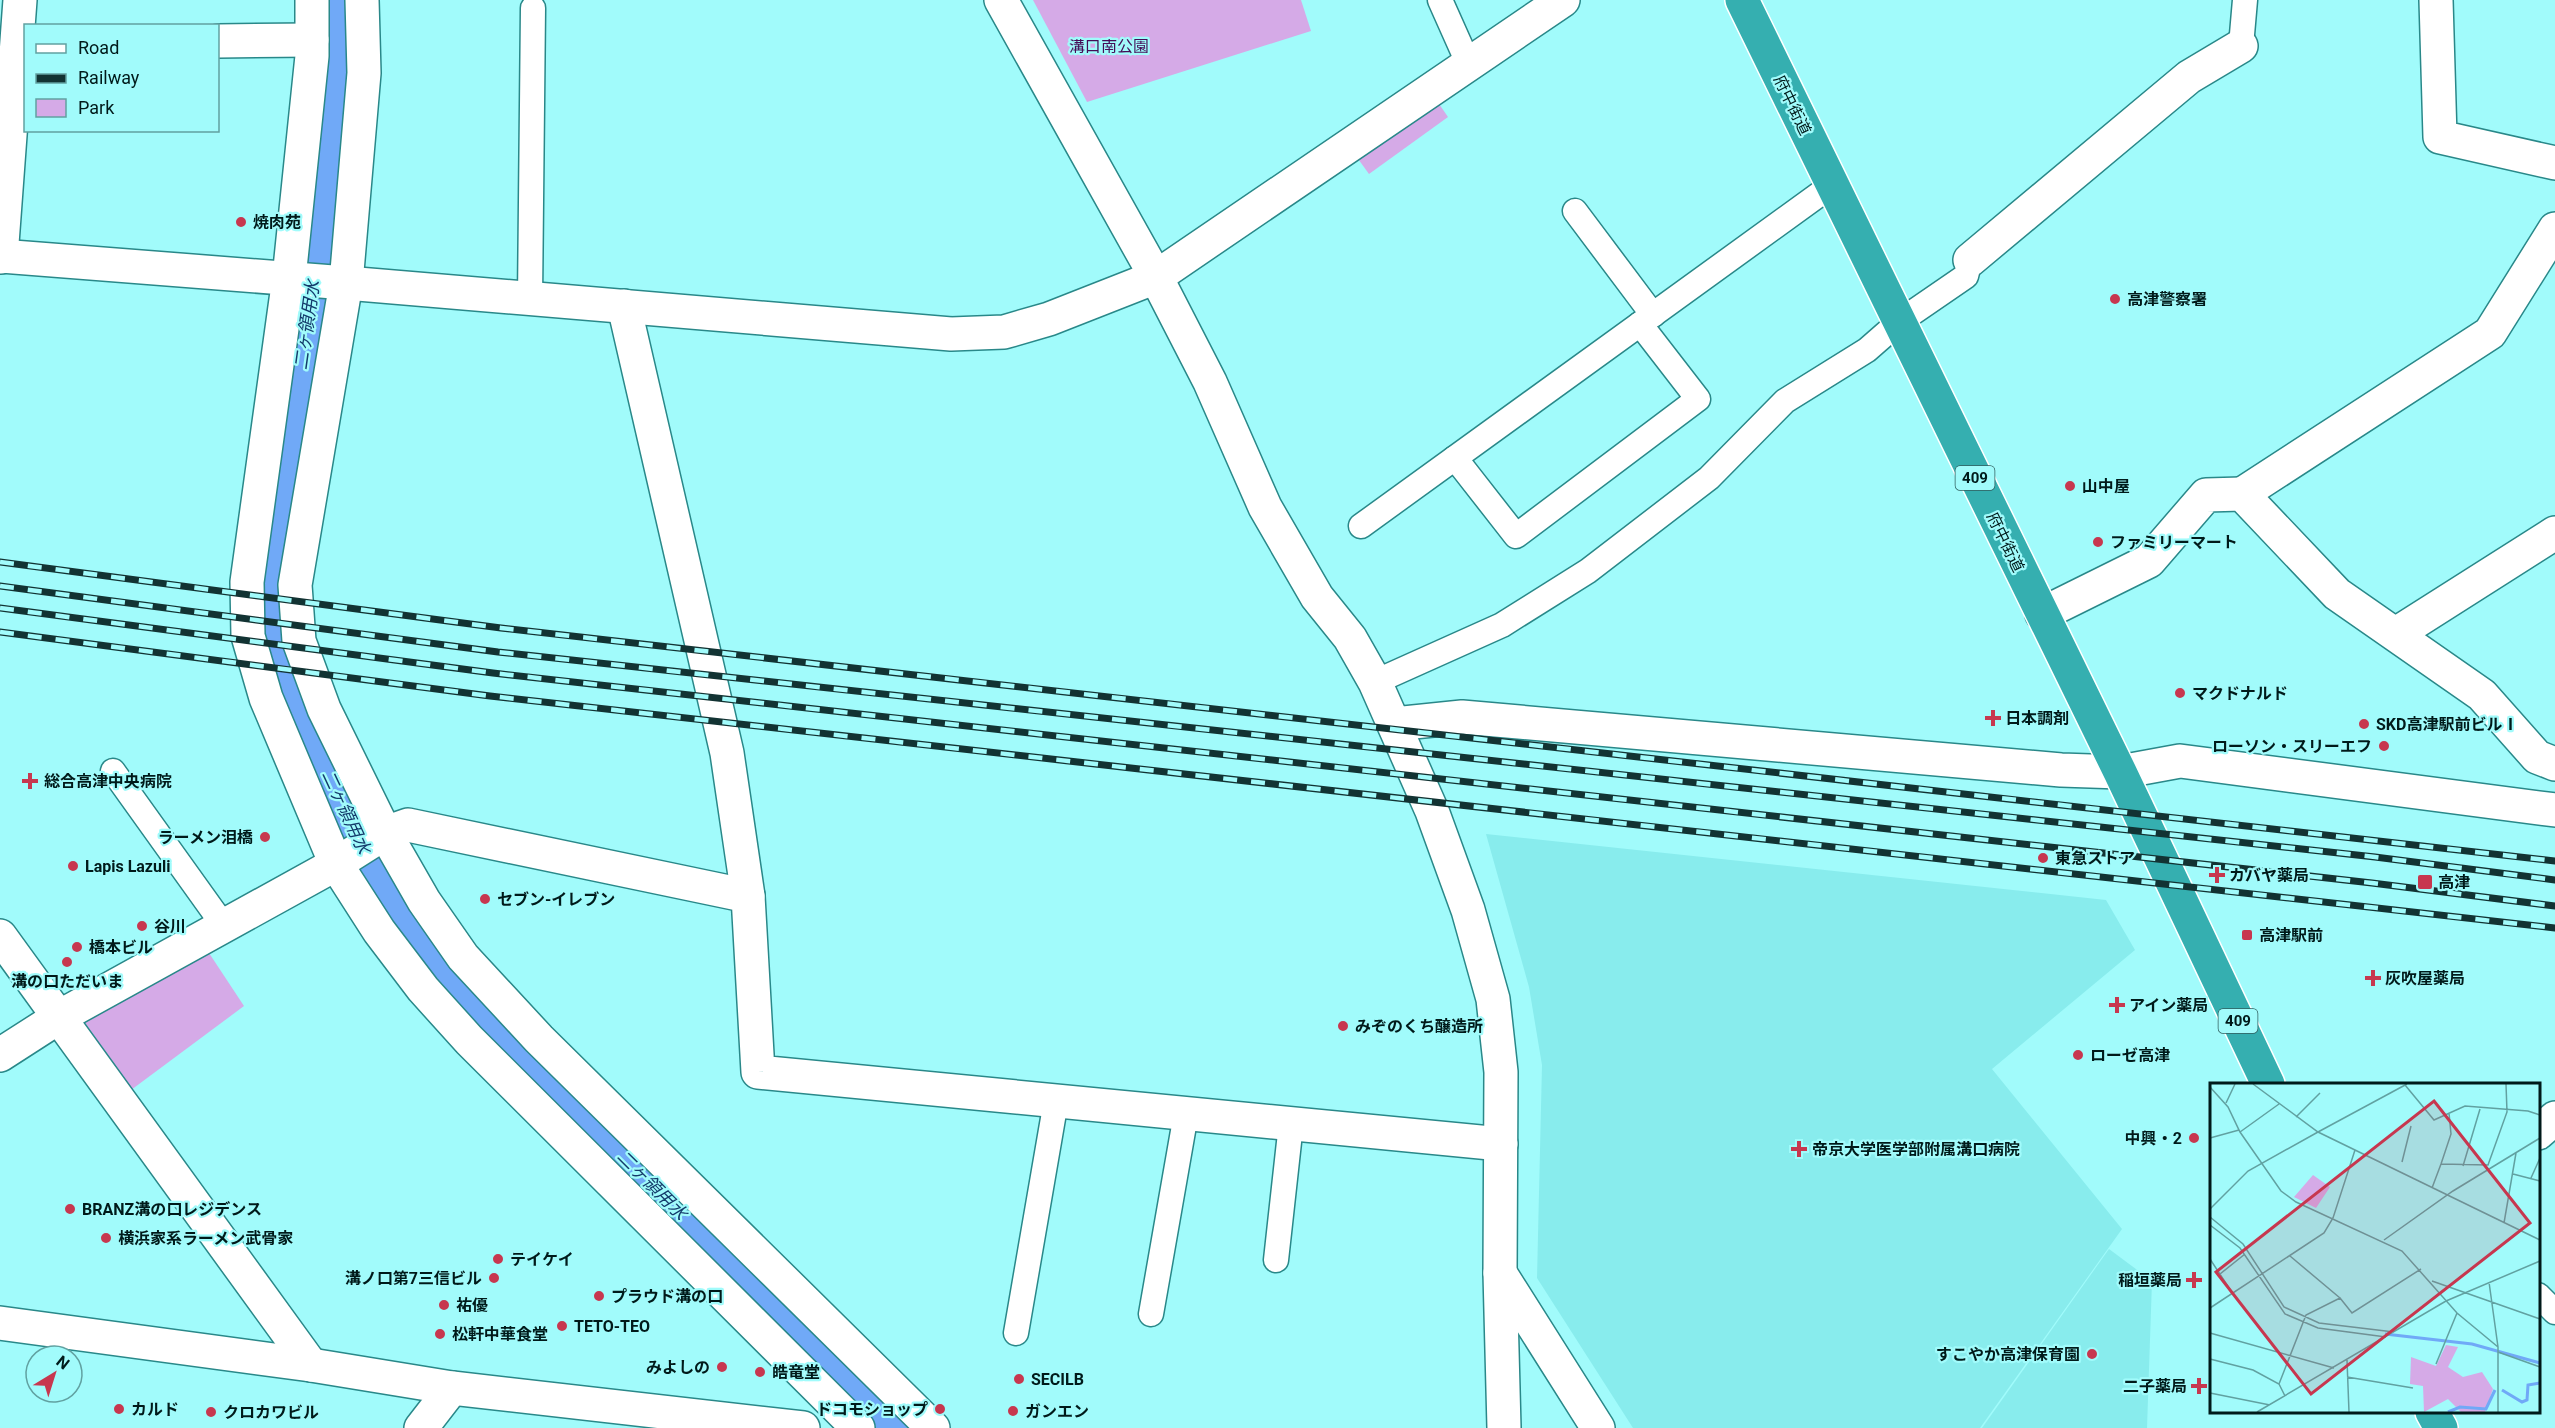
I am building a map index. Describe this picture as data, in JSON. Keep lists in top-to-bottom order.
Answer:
{
  "streets": {
    "highway": ["府中街道", "409"]
  },
  "water": ["二ヶ領用水"],
  "parks": ["溝口南公園"],
  "places": {
    "other": [
      "焼肉苑",
      "高津警察署",
      "山中屋",
      "ファミリーマート",
      "マクドナルド",
      "SKD高津駅前ビルⅠ",
      "ローソン・スリーエフ",
      "ラーメン泪橋",
      "東急ストア",
      "Lapis Lazuli",
      "セブン-イレブン",
      "谷川",
      "橋本ビル",
      "溝の口ただいま",
      "みぞのくち醸造所",
      "ローゼ高津",
      "中興・2",
      "BRANZ溝の口レジデンス",
      "横浜家系ラーメン武骨家",
      "テイケイ",
      "溝ノ口第7三信ビル",
      "プラウド溝の口",
      "祐優",
      "TETO-TEO",
      "松軒中華食堂",
      "すこやか高津保育園",
      "みよしの",
      "皓竜堂",
      "SECILB",
      "カルド",
      "ドコモショップ",
      "ガンエン",
      "クロカワビル"
    ],
    "health": [
      "日本調剤",
      "総合高津中央病院",
      "カバヤ薬局",
      "灰吹屋薬局",
      "アイン薬局",
      "帝京大学医学部附属溝口病院",
      "稲垣薬局",
      "二子薬局"
    ],
    "transit": ["高津", "高津駅前"]
  },
  "legend": ["Road", "Railway", "Park"],
  "north": "top right"
}
